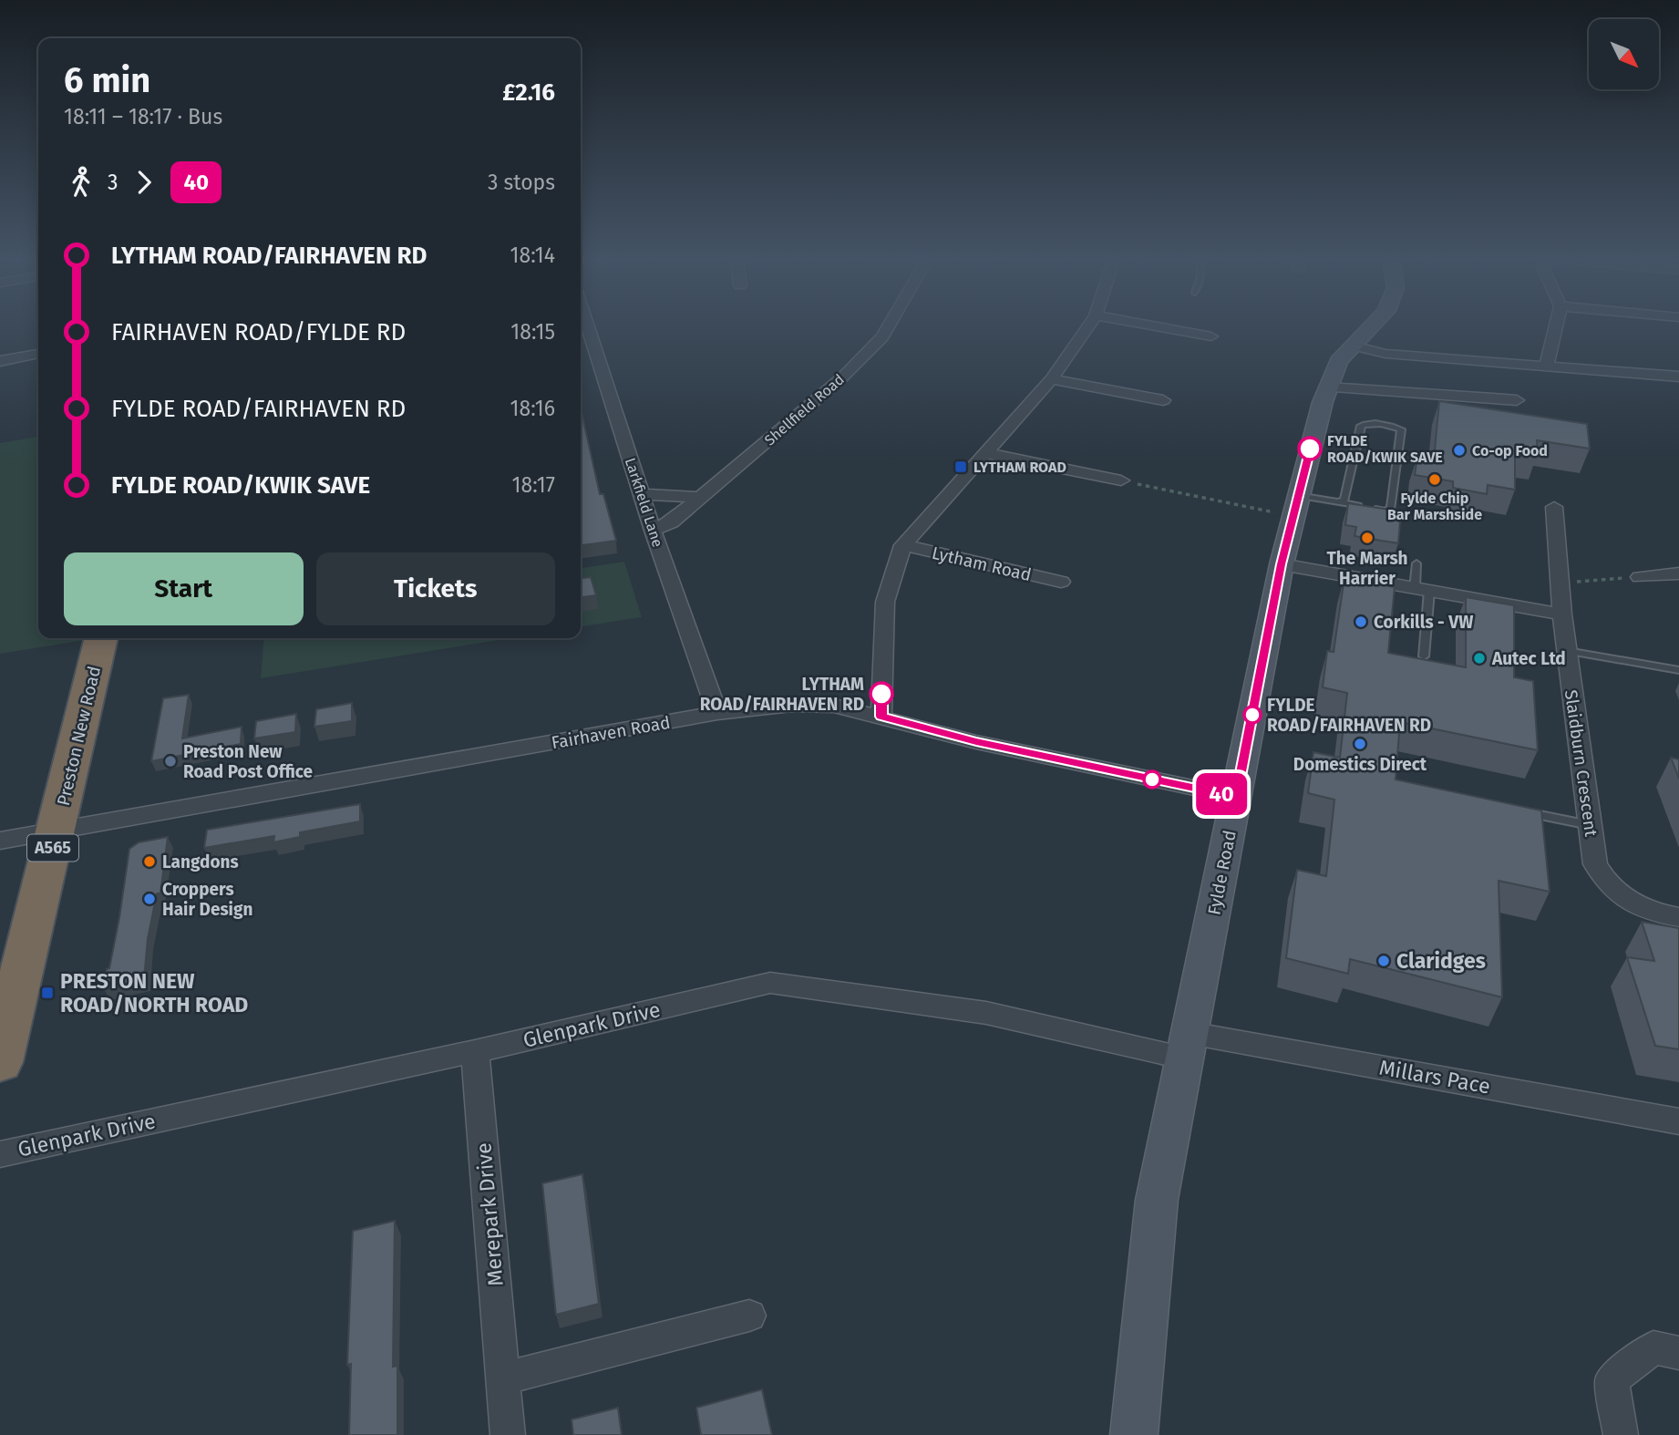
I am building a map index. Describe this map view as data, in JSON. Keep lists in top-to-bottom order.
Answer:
{
  "streets": {
    "highway": ["Preston New Road", "A565"],
    "street": [
      "Shellfield Road",
      "Larkfield Lane",
      "Lytham Road",
      "Fairhaven Road",
      "Slaidburn Crescent",
      "Fylde Road",
      "Glenpark Drive",
      "Millars Pace",
      "Merepark Drive"
    ]
  },
  "crossings": [
    ["Shellfield Road", "Larkfield Lane"],
    ["Larkfield Lane", "Fairhaven Road"],
    ["Lytham Road", "Fairhaven Road"],
    ["Fairhaven Road", "Preston New Road"],
    ["Fairhaven Road", "Fylde Road"],
    ["Fylde Road", "Glenpark Drive"],
    ["Fylde Road", "Millars Pace"],
    ["Glenpark Drive", "Millars Pace"],
    ["Glenpark Drive", "Merepark Drive"]
  ],
  "places": {
    "other": [
      "FYLDE ROAD/KWIK SAVE",
      "Co-op Food",
      "Fylde Chip Bar Marshside",
      "The Marsh Harrier",
      "Corkills - VW",
      "Autec Ltd",
      "LYTHAM ROAD/FAIRHAVEN RD",
      "FYLDE ROAD/FAIRHAVEN RD",
      "Domestics Direct",
      "Preston New Road Post Office",
      "Langdons",
      "Croppers Hair Design",
      "Claridges"
    ],
    "transit": ["LYTHAM ROAD", "PRESTON NEW ROAD/NORTH ROAD"]
  },
  "lines": ["bus line 40"],
  "north": "bottom right",
  "page": {
    "on_map": "40",
    "heading": ["6 min", "18:11 – 18:17 · Bus", "£2.16"],
    "legs": ["3", "40", "3 stops"],
    "list": [
      {
        "name": "LYTHAM ROAD/FAIRHAVEN RD",
        "value": "18:14"
      },
      {
        "name": "FAIRHAVEN ROAD/FYLDE RD",
        "value": "18:15"
      },
      {
        "name": "FYLDE ROAD/FAIRHAVEN RD",
        "value": "18:16"
      },
      {
        "name": "FYLDE ROAD/KWIK SAVE",
        "value": "18:17"
      }
    ],
    "buttons": ["Start", "Tickets"]
  }
}
